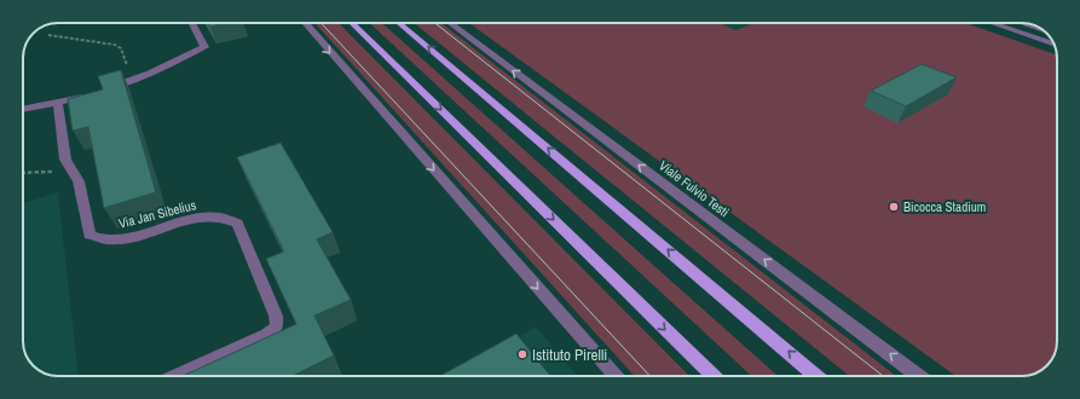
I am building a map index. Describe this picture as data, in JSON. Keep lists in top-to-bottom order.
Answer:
{
  "streets": {
    "street": ["Viale Fulvio Testi", "Via Jan Sibelius"]
  },
  "one_way": ["Viale Fulvio Testi"],
  "places": ["Bicocca Stadium", "Istituto Pirelli"]
}
